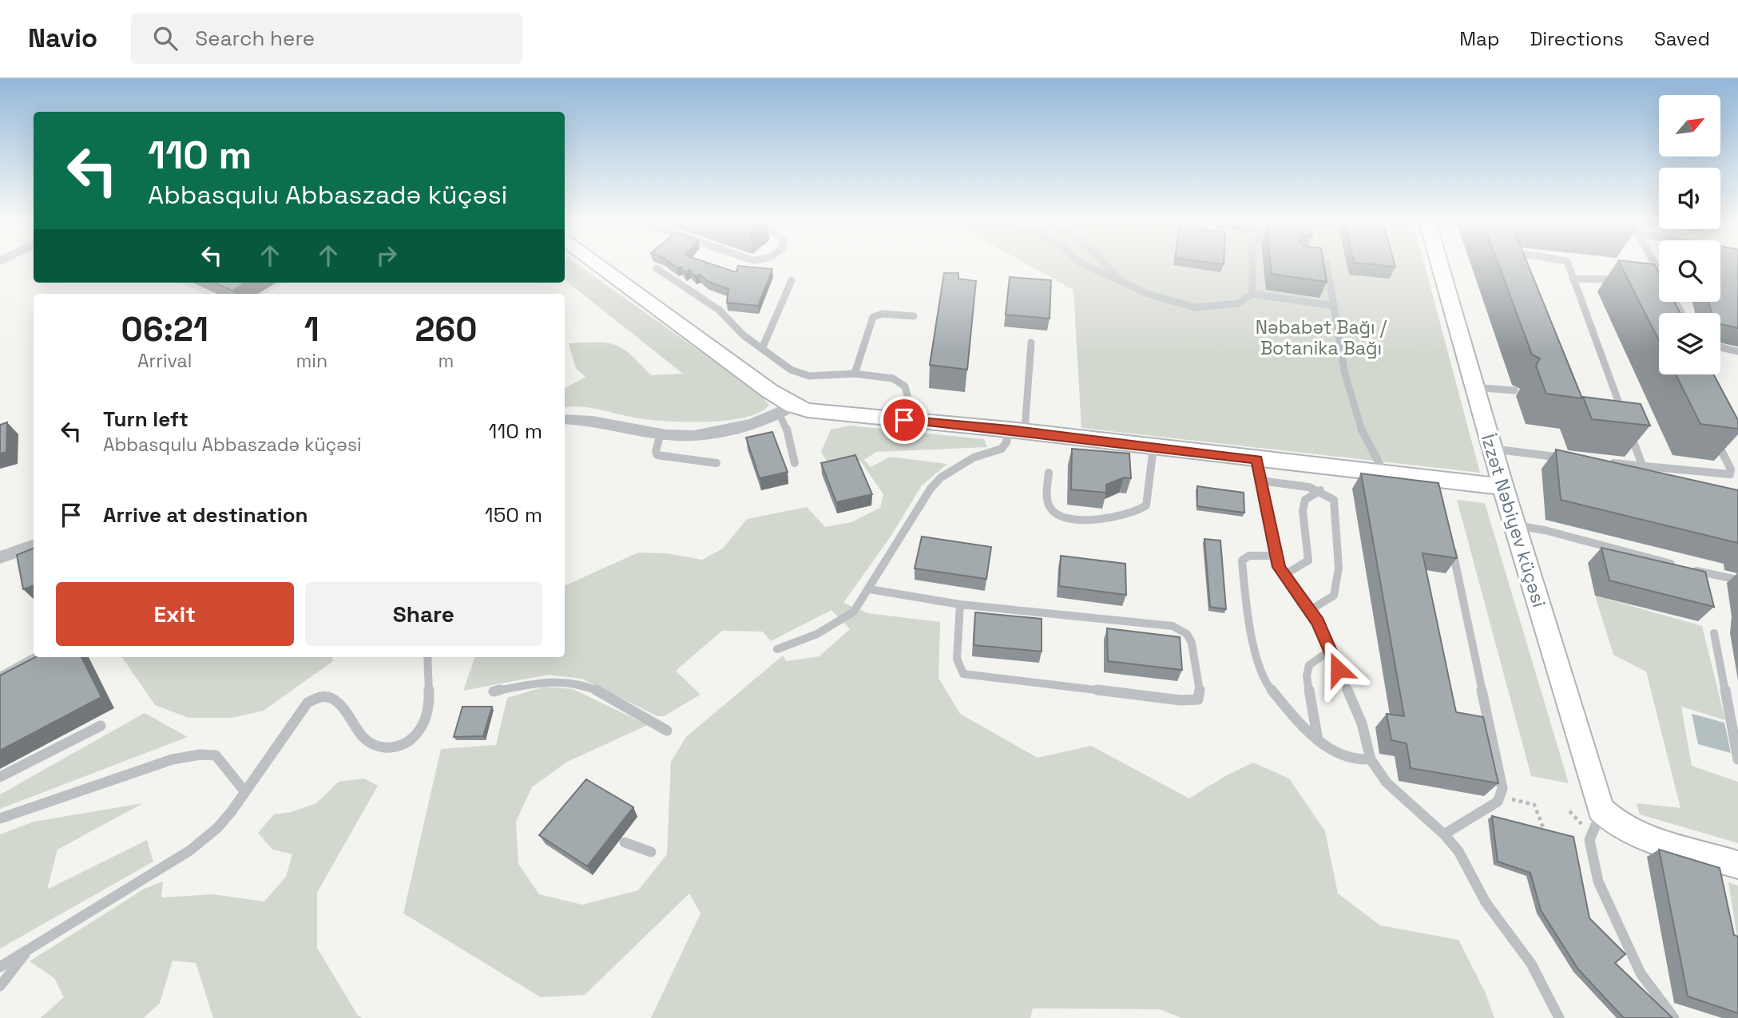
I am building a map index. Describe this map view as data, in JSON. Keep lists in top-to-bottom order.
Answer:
{
  "streets": {
    "street": ["İzzət Nəbiyev küçəsi"]
  },
  "parks": ["Nəbabət Bağı / Botanika Bağı"],
  "north": "top right",
  "page": {
    "header": "Navio",
    "search": "Search here",
    "nav": ["Map", "Directions", "Saved"],
    "turn": ["110 m", "Abbasqulu Abbaszadə küçəsi"],
    "eta": [
      "06:21",
      "Arrival",
      "1",
      "min",
      "260",
      "m"
    ],
    "list": [
      {
        "name": "Turn left",
        "note": "Abbasqulu Abbaszadə küçəsi",
        "value": "110 m"
      },
      {
        "name": "Arrive at destination",
        "value": "150 m"
      }
    ],
    "buttons": ["Exit", "Share"]
  }
}
